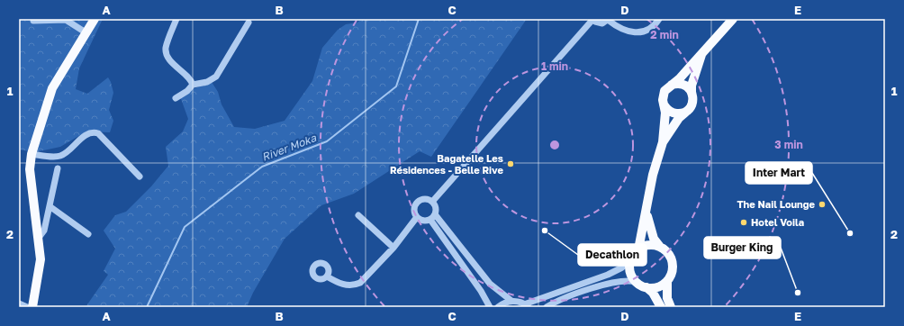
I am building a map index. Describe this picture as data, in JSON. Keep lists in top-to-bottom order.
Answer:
{
  "water": ["River Moka"],
  "places": [
    "Bagatelle Les Résidences - Belle Rive",
    "The Nail Lounge",
    "Hotel Voila",
    "Decathlon",
    "Inter Mart",
    "Burger King"
  ],
  "grid": {
    "columns": [
      "A",
      "B",
      "C",
      "D",
      "E"
    ],
    "rows": ["1", "2"]
  },
  "rings": ["2 min", "1 min", "3 min"]
}
